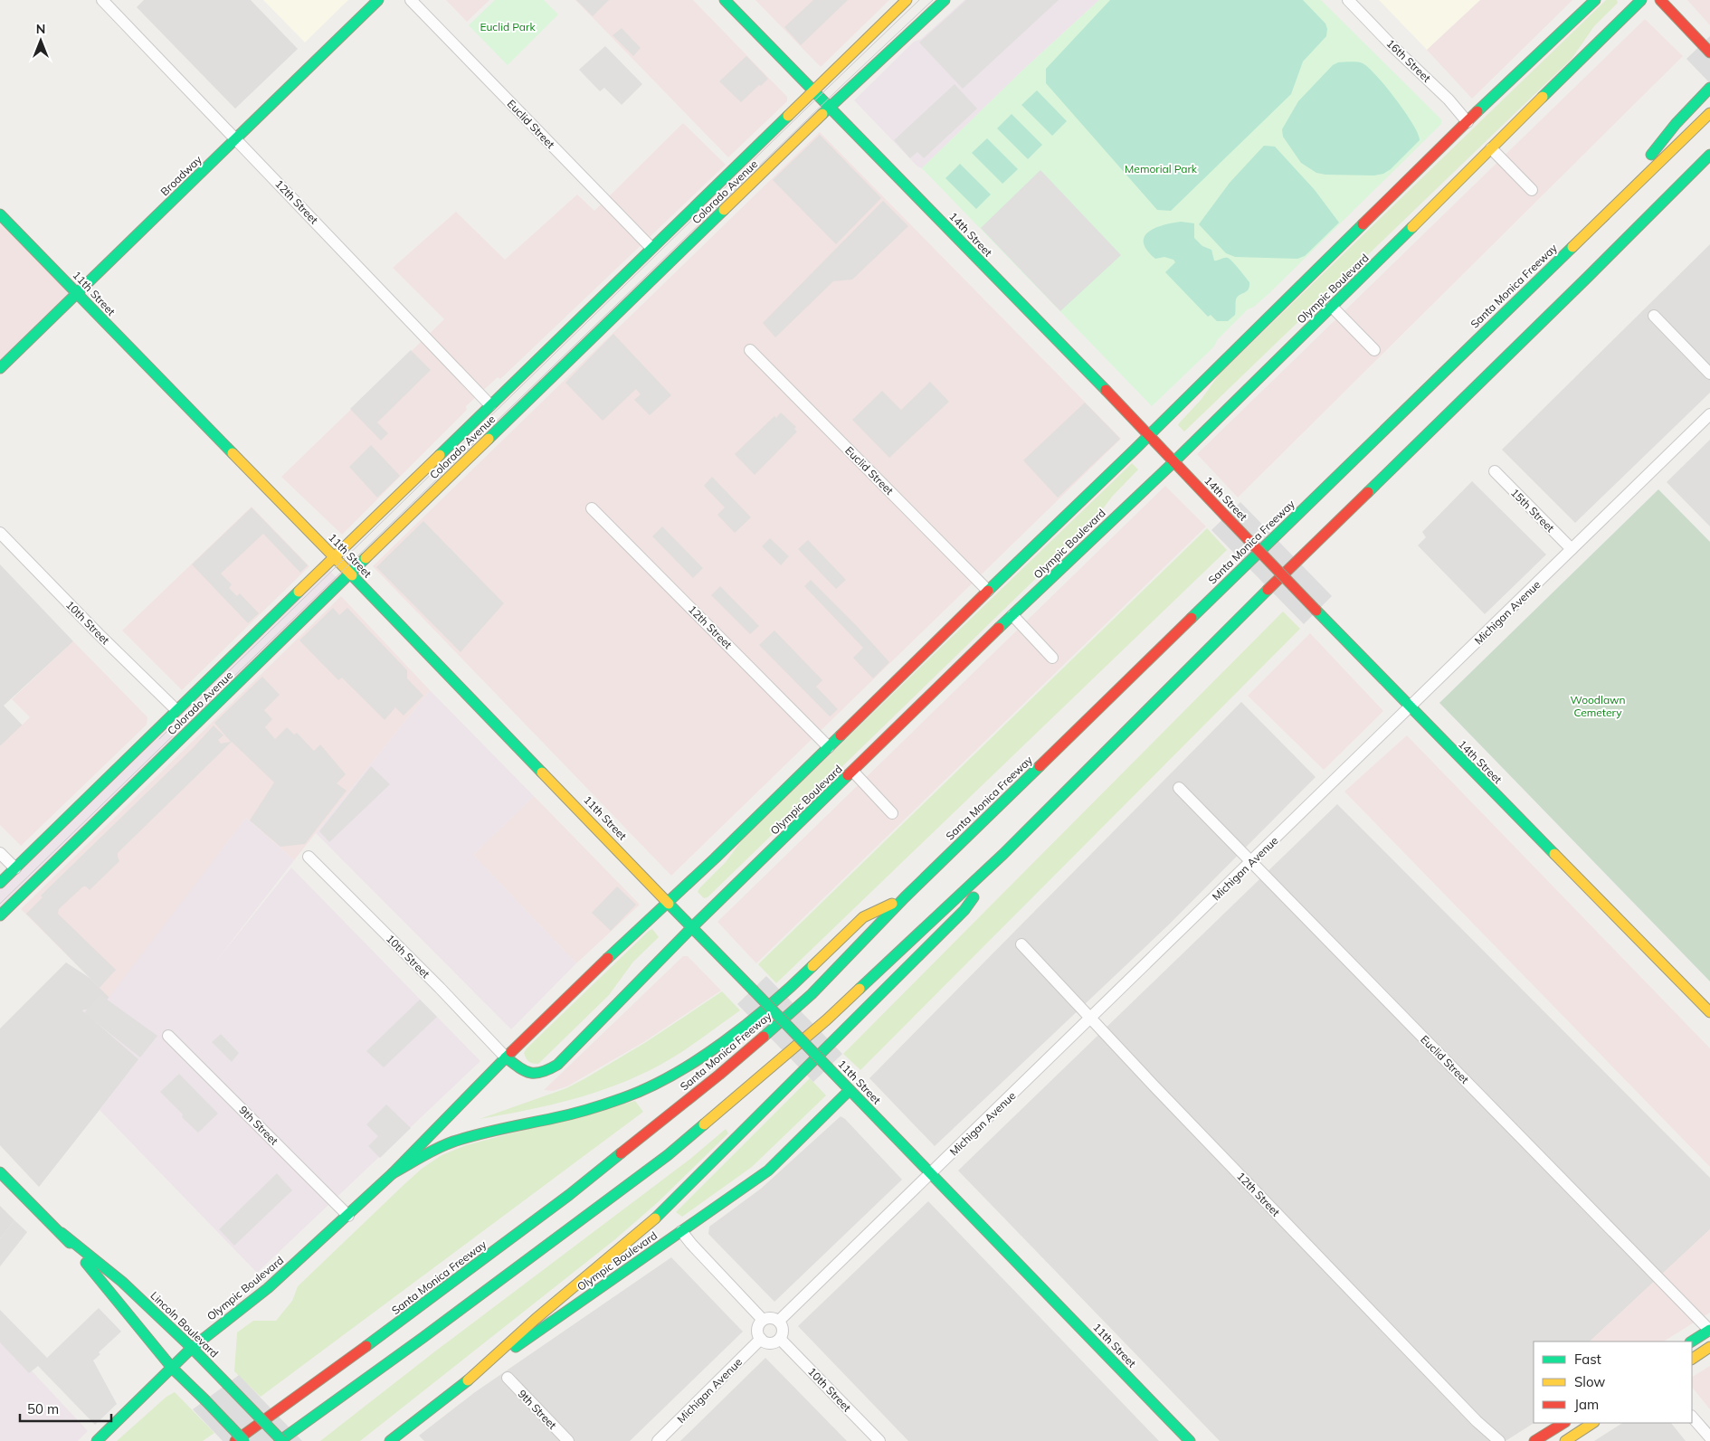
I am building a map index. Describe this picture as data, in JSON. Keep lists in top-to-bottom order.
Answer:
{
  "streets": {
    "main road": [
      "Broadway",
      "Colorado Avenue",
      "14th Street",
      "Santa Monica Freeway",
      "Olympic Boulevard",
      "11th Street",
      "Lincoln Boulevard"
    ],
    "street": [
      "16th Street",
      "Euclid Street",
      "12th Street",
      "15th Street",
      "Michigan Avenue",
      "10th Street",
      "9th Street"
    ]
  },
  "crossings": [
    ["16th Street", "Olympic Boulevard"],
    ["Euclid Street", "Colorado Avenue"],
    ["Euclid Street", "Olympic Boulevard"],
    ["Euclid Street", "Michigan Avenue"],
    ["Broadway", "12th Street"],
    ["Broadway", "11th Street"],
    ["Colorado Avenue", "12th Street"],
    ["Colorado Avenue", "14th Street"],
    ["Colorado Avenue", "11th Street"],
    ["Colorado Avenue", "10th Street"],
    ["12th Street", "Olympic Boulevard"],
    ["12th Street", "Michigan Avenue"],
    ["14th Street", "Olympic Boulevard"],
    ["14th Street", "Michigan Avenue"],
    ["Olympic Boulevard", "11th Street"],
    ["Olympic Boulevard", "10th Street"],
    ["Olympic Boulevard", "9th Street"],
    ["Olympic Boulevard", "Lincoln Boulevard"],
    ["11th Street", "Michigan Avenue"],
    ["15th Street", "Michigan Avenue"],
    ["Michigan Avenue", "10th Street"]
  ],
  "parks": ["Euclid Park", "Memorial Park", "Woodlawn Cemetery"],
  "legend": ["Fast", "Slow", "Jam"],
  "scale_bar": "50 m",
  "north": "top"
}
